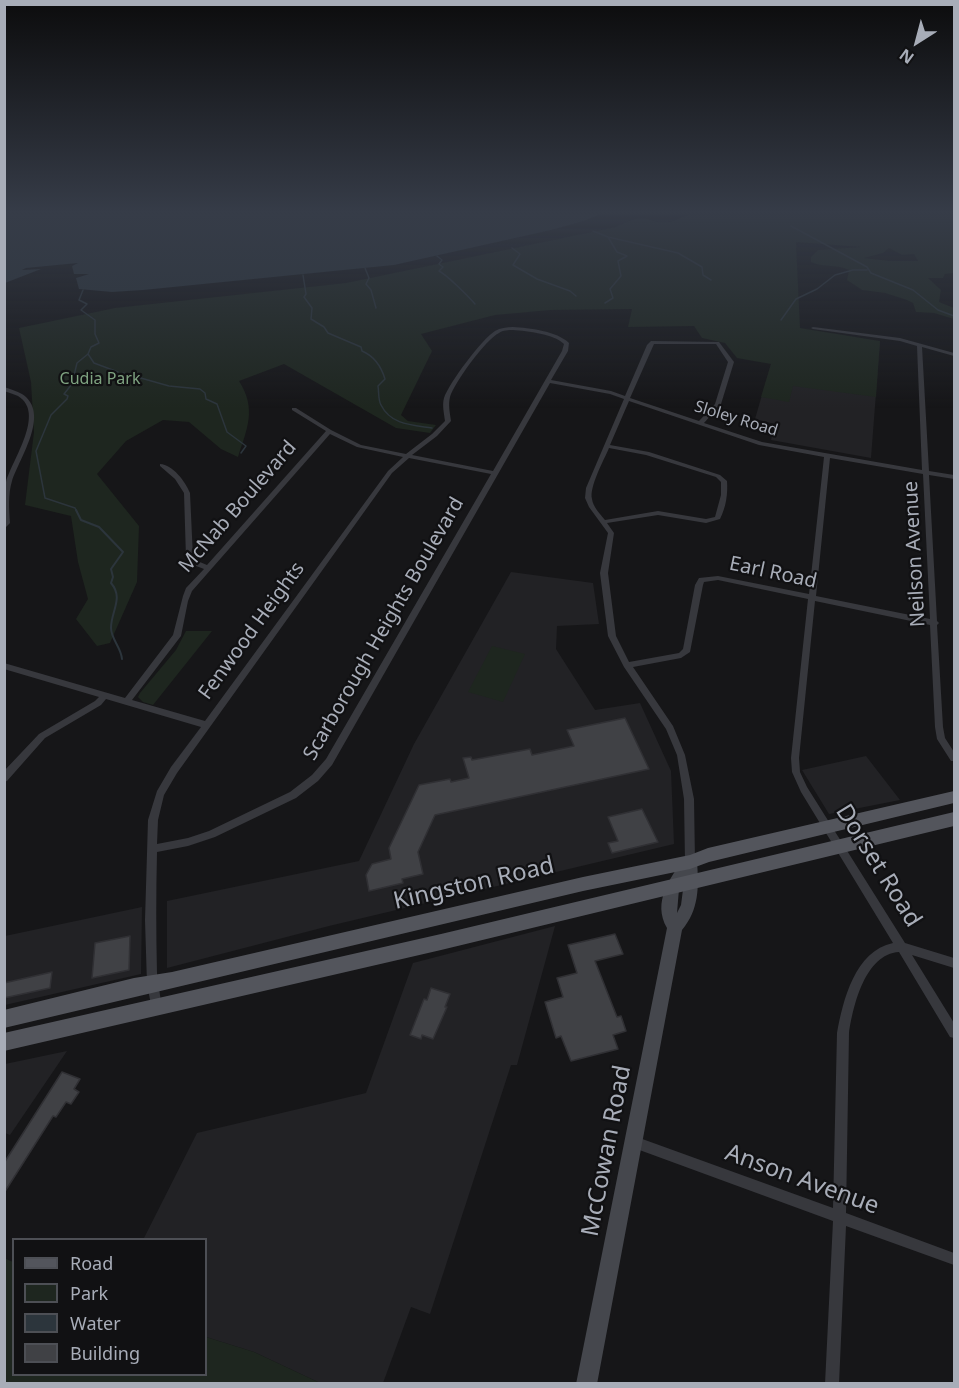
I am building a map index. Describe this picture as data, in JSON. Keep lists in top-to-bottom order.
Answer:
{
  "streets": {
    "main road": ["Kingston Road"],
    "street": [
      "Sloley Road",
      "McNab Boulevard",
      "Neilson Avenue",
      "Earl Road",
      "Scarborough Heights Boulevard",
      "Fenwood Heights",
      "Dorset Road",
      "McCowan Road",
      "Anson Avenue"
    ]
  },
  "crossings": [
    ["Sloley Road", "Neilson Avenue"],
    ["Sloley Road", "Scarborough Heights Boulevard"],
    ["Sloley Road", "Dorset Road"],
    ["Neilson Avenue", "Earl Road"],
    ["Earl Road", "Dorset Road"],
    ["Scarborough Heights Boulevard", "Fenwood Heights"],
    ["Fenwood Heights", "Kingston Road"],
    ["Dorset Road", "Kingston Road"],
    ["Dorset Road", "Anson Avenue"],
    ["Kingston Road", "McCowan Road"],
    ["McCowan Road", "Anson Avenue"]
  ],
  "parks": ["Cudia Park"],
  "legend": [
    "Road",
    "Park",
    "Water",
    "Building"
  ],
  "north": "bottom left"
}
